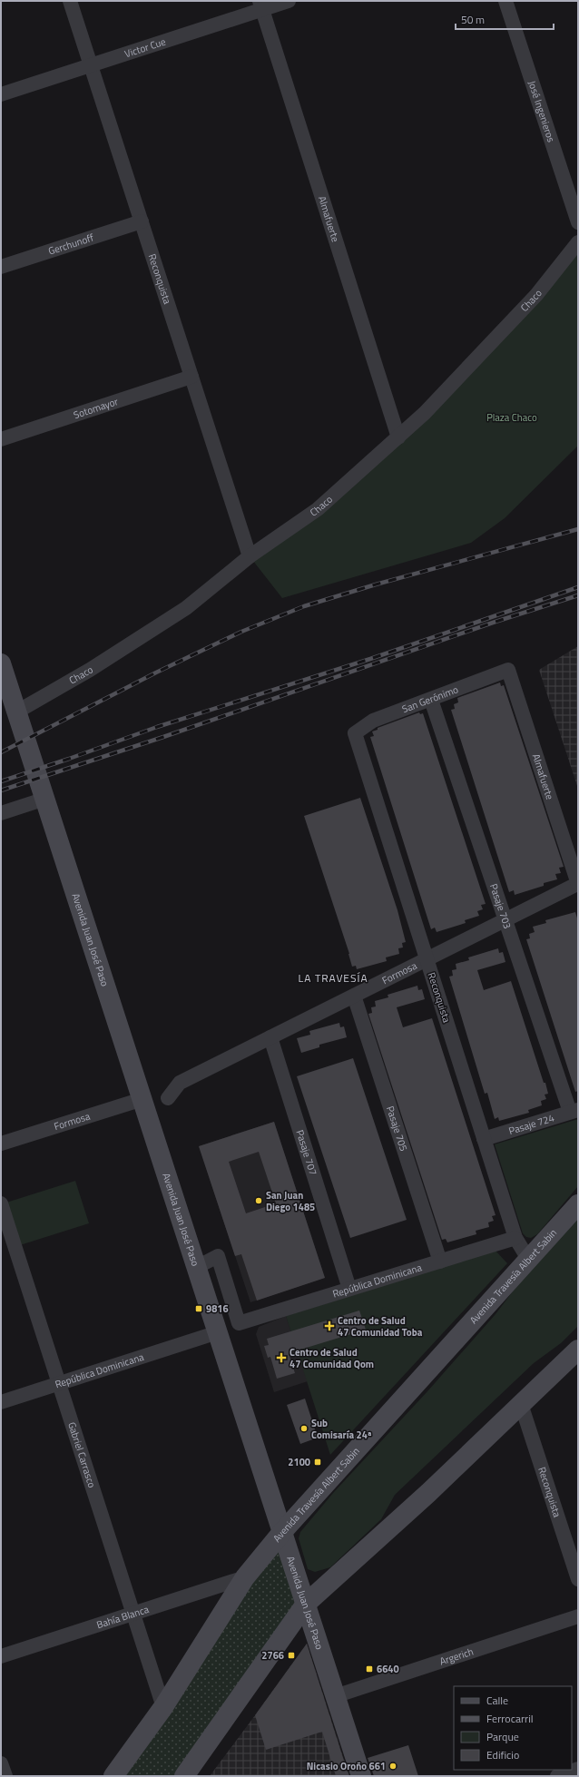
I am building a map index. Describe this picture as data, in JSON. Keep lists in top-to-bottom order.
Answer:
{
  "streets": {
    "main road": ["Avenida Juan José Paso", "Avenida Travesía Albert Sabin"],
    "street": [
      "Victor Cue",
      "José Ingenieros",
      "Almafuerte",
      "Gerchunoff",
      "Reconquista",
      "Chaco",
      "Sotomayor",
      "San Gerónimo",
      "Pasaje 703",
      "Formosa",
      "Pasaje 724",
      "Pasaje 705",
      "Pasaje 707",
      "República Dominicana",
      "Gabriel Carrasco",
      "Bahía Blanca",
      "Argerich"
    ]
  },
  "crossings": [
    ["Victor Cue", "Almafuerte"],
    ["Victor Cue", "Reconquista"],
    ["Almafuerte", "Chaco"],
    ["Almafuerte", "San Gerónimo"],
    ["Almafuerte", "Formosa"],
    ["Gerchunoff", "Reconquista"],
    ["Reconquista", "Chaco"],
    ["Reconquista", "Sotomayor"],
    ["Reconquista", "San Gerónimo"],
    ["Reconquista", "Formosa"],
    ["Reconquista", "Pasaje 724"],
    ["Reconquista", "Avenida Travesía Albert Sabin"],
    ["Reconquista", "República Dominicana"],
    ["Chaco", "Avenida Juan José Paso"],
    ["San Gerónimo", "Pasaje 703"],
    ["Pasaje 703", "Formosa"],
    ["Pasaje 703", "Pasaje 724"],
    ["Avenida Juan José Paso", "Formosa"],
    ["Avenida Juan José Paso", "Avenida Travesía Albert Sabin"],
    ["Avenida Juan José Paso", "República Dominicana"],
    ["Avenida Juan José Paso", "Argerich"],
    ["Formosa", "Pasaje 705"],
    ["Formosa", "Pasaje 707"],
    ["Pasaje 705", "República Dominicana"],
    ["Pasaje 707", "República Dominicana"],
    ["Avenida Travesía Albert Sabin", "Gabriel Carrasco"],
    ["Avenida Travesía Albert Sabin", "Bahía Blanca"],
    ["República Dominicana", "Gabriel Carrasco"],
    ["Gabriel Carrasco", "Bahía Blanca"]
  ],
  "districts": ["LA TRAVESÍA"],
  "parks": ["Plaza Chaco"],
  "places": {
    "other": ["San Juan Diego 1485", "Sub Comisaría 24ª", "Nicasio Oroño 661"],
    "transit": [
      "9816",
      "2100",
      "2766",
      "6640"
    ],
    "health": ["Centro de Salud 47 Comunidad Toba", "Centro de Salud 47 Comunidad Qom"]
  },
  "legend": [
    "Calle",
    "Ferrocarril",
    "Parque",
    "Edificio"
  ],
  "scale_bar": "50 m"
}
